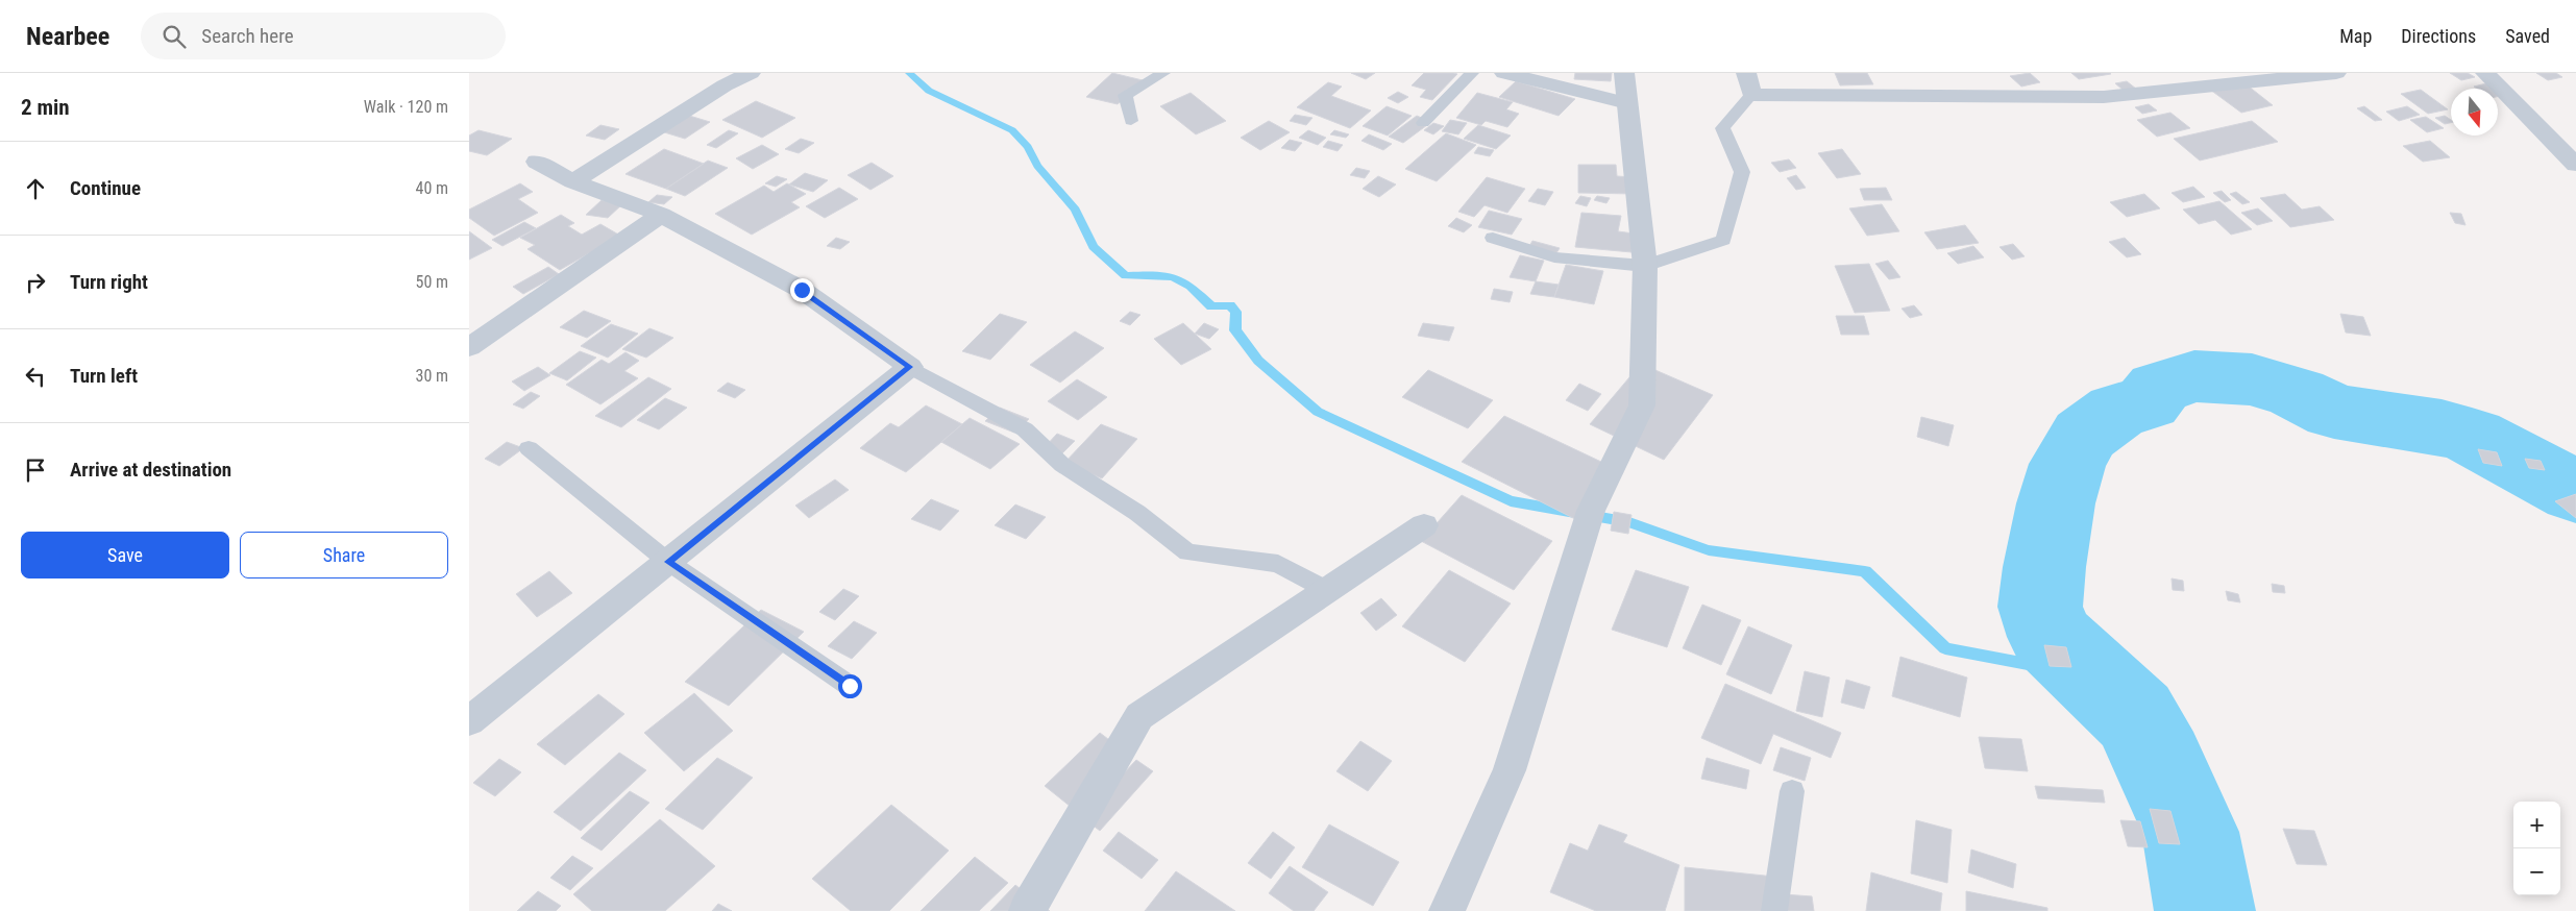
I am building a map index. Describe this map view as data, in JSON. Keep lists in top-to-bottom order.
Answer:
{
  "north": "bottom",
  "page": {
    "header": "Nearbee",
    "search": "Search here",
    "nav": ["Map", "Directions", "Saved"],
    "heading": ["2 min", "Walk · 120 m"],
    "list": [
      ["Continue", "40 m"],
      ["Turn right", "50 m"],
      ["Turn left", "30 m"],
      "Arrive at destination"
    ],
    "buttons": ["Save", "Share"],
    "map_buttons": ["+", "−"]
  }
}
